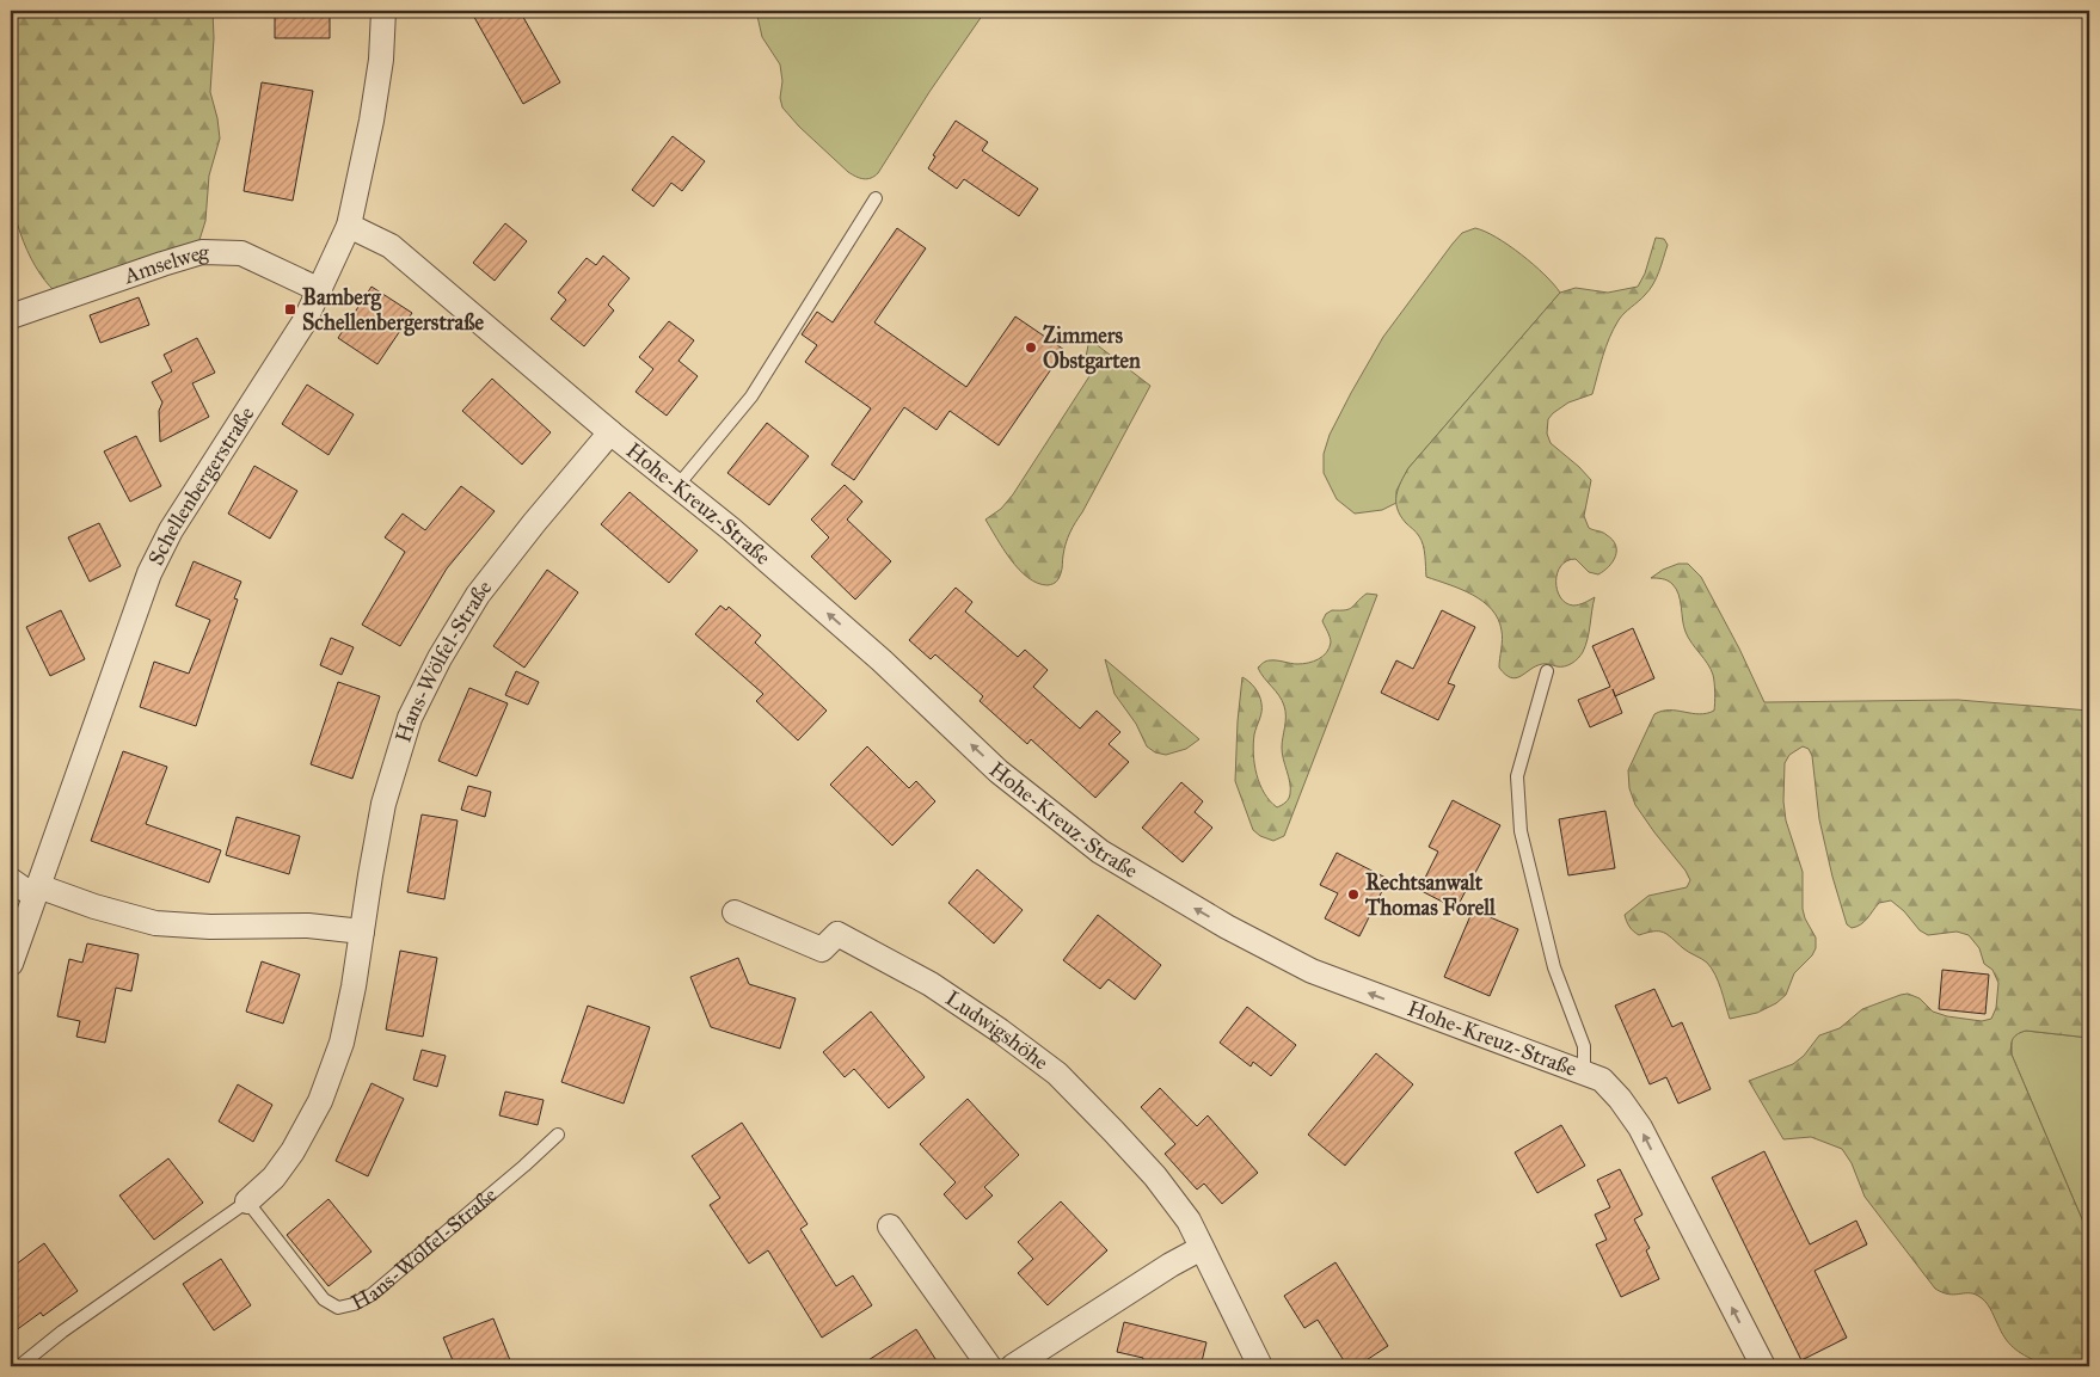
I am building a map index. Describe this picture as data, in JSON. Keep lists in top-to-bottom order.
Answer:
{
  "streets": {
    "street": [
      "Amselweg",
      "Schellenbergerstraße",
      "Hohe-Kreuz-Straße",
      "Hans-Wölfel-Straße",
      "Ludwigshöhe"
    ]
  },
  "crossings": [
    ["Amselweg", "Schellenbergerstraße"],
    ["Schellenbergerstraße", "Hohe-Kreuz-Straße"],
    ["Hohe-Kreuz-Straße", "Hans-Wölfel-Straße"]
  ],
  "one_way": ["Hohe-Kreuz-Straße"],
  "places": {
    "transit": ["Bamberg Schellenbergerstraße"],
    "other": ["Zimmers Obstgarten", "Rechtsanwalt Thomas Forell"]
  }
}
